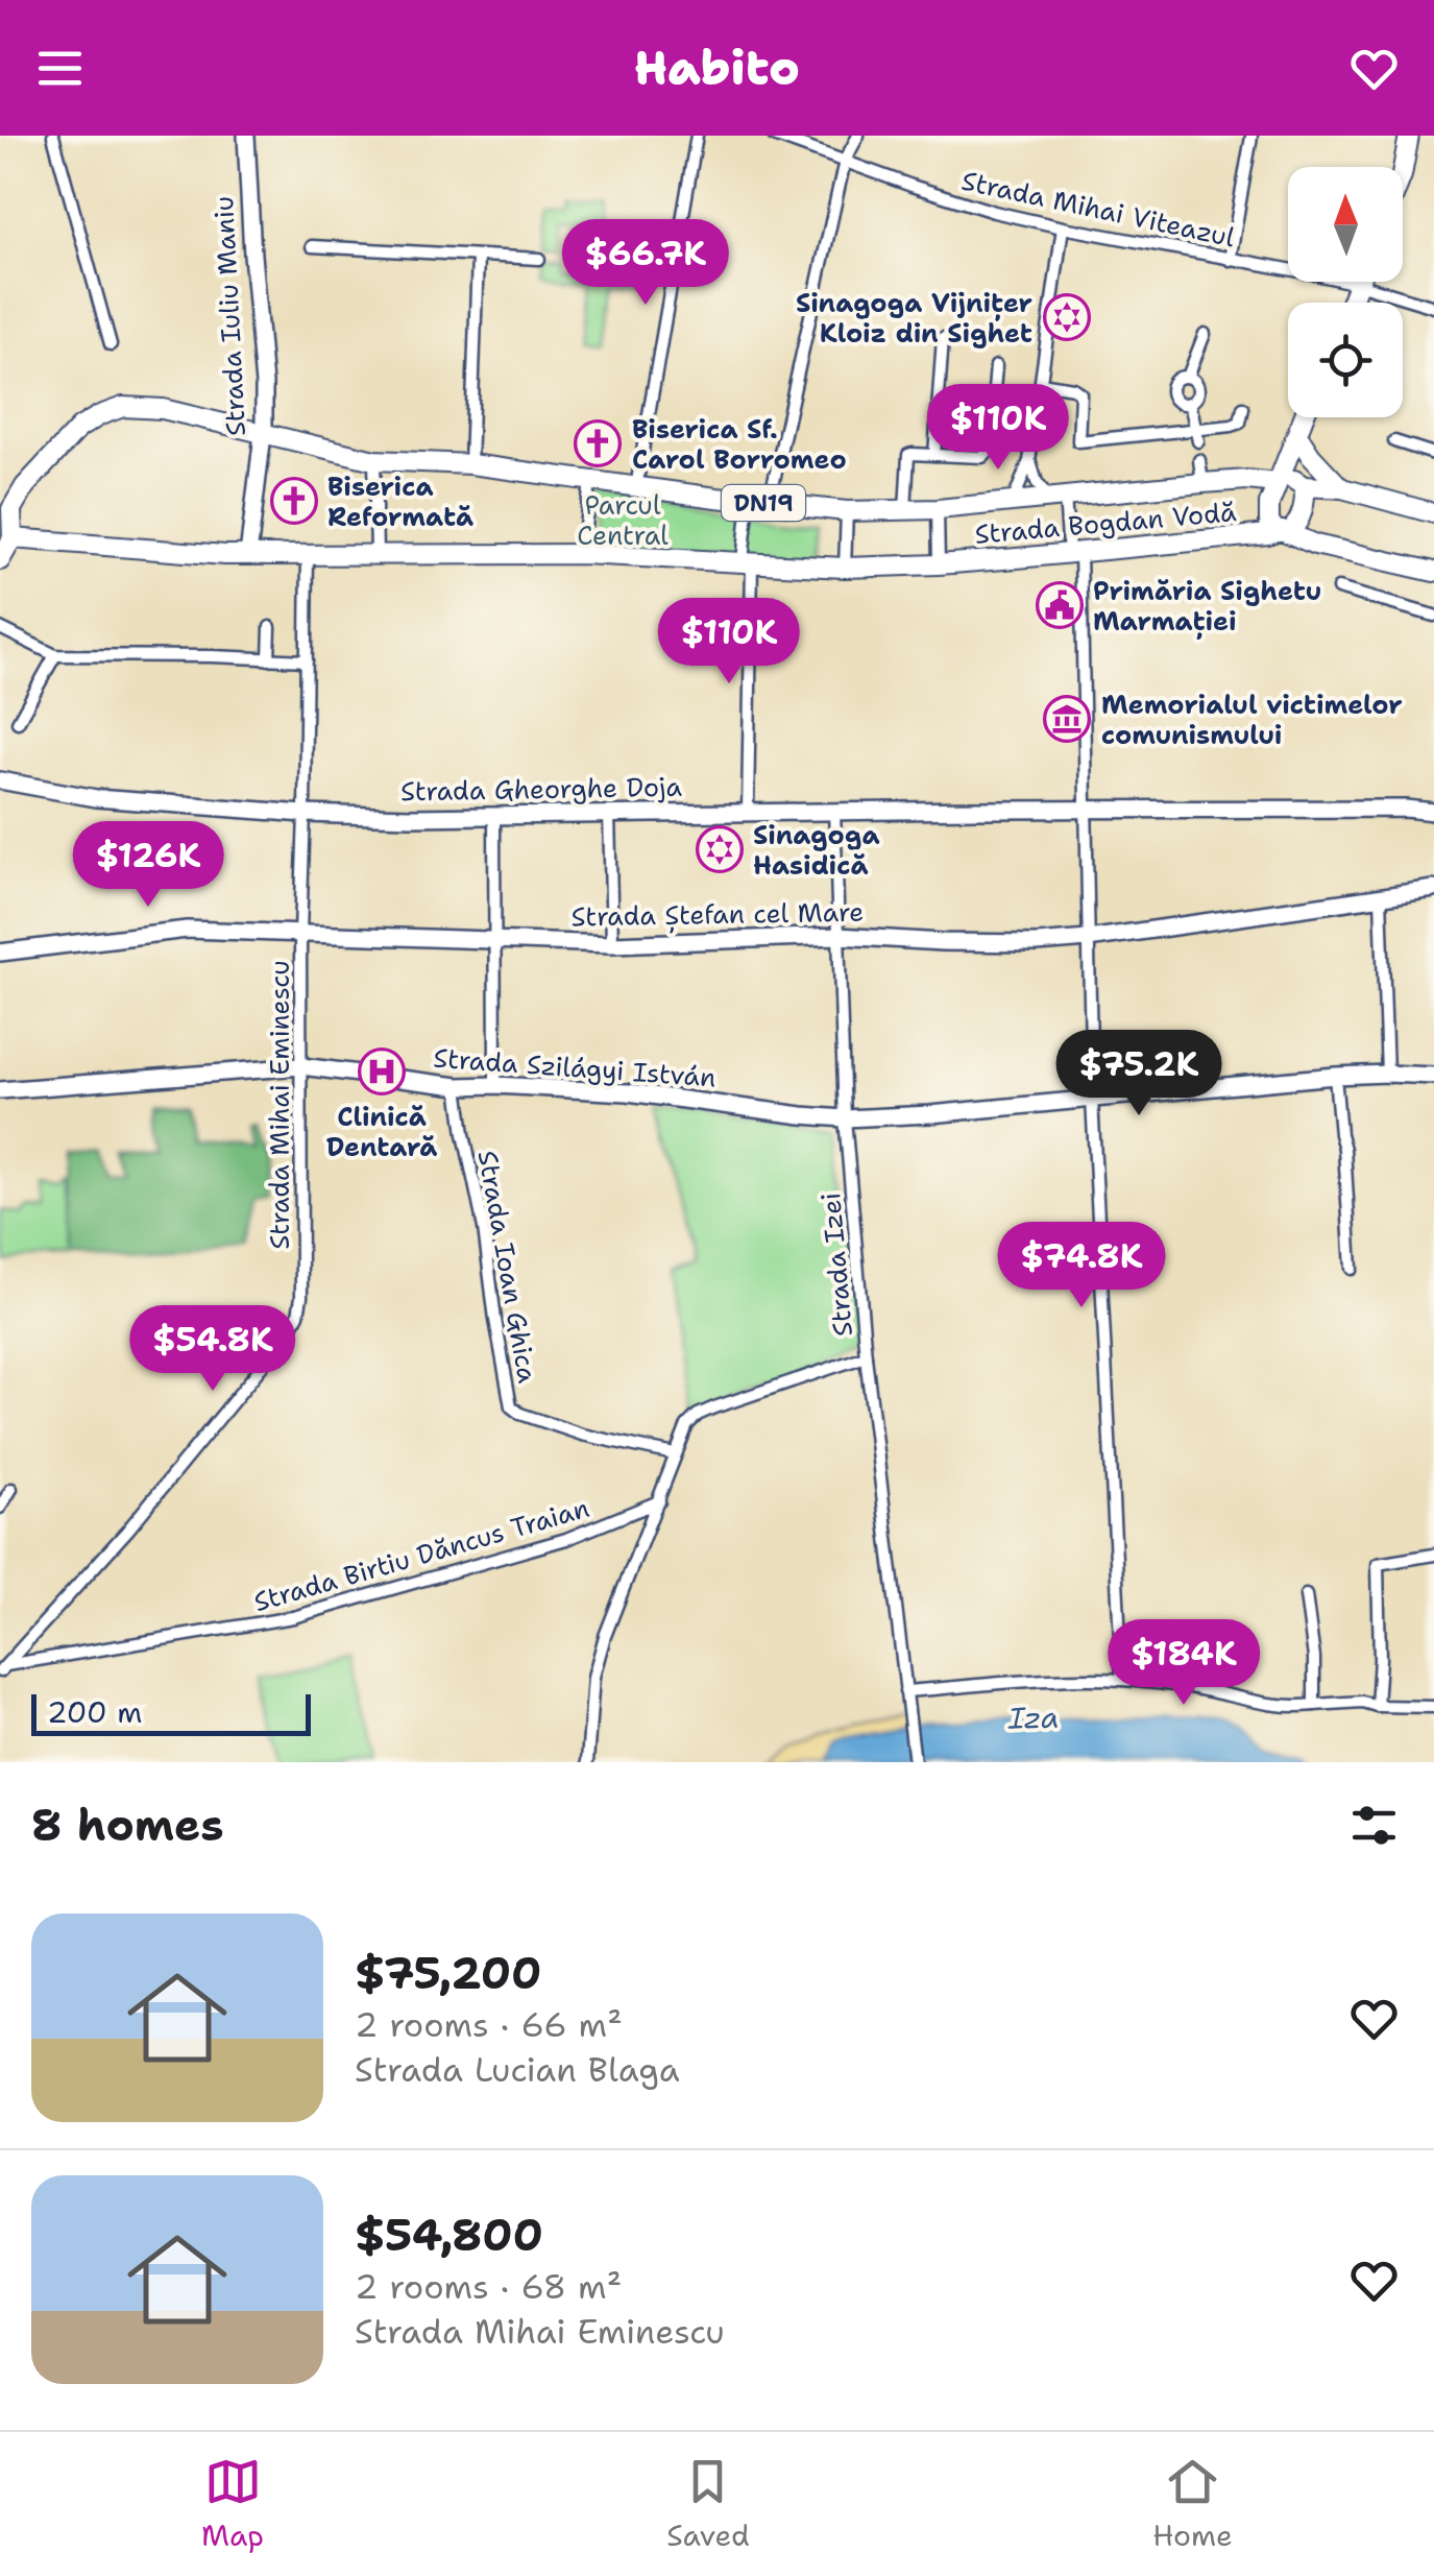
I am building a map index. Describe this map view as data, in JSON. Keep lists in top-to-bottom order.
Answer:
{
  "streets": {
    "main road": [
      "Strada Iuliu Maniu",
      "DN19",
      "Strada Bogdan Vodă",
      "Strada Gheorghe Doja",
      "Strada Ștefan cel Mare",
      "Strada Szilágyi István"
    ],
    "street": [
      "Strada Mihai Viteazul",
      "Strada Mihai Eminescu",
      "Strada Izei",
      "Strada Ioan Ghica",
      "Strada Birtiu Dăncus Traian"
    ]
  },
  "crossings": [
    ["Strada Iuliu Maniu", "DN19"],
    ["Strada Iuliu Maniu", "Strada Bogdan Vodă"],
    ["DN19", "Strada Bogdan Vodă"],
    ["Strada Bogdan Vodă", "Strada Mihai Eminescu"],
    ["Strada Gheorghe Doja", "Strada Mihai Eminescu"],
    ["Strada Gheorghe Doja", "Strada Izei"],
    ["Strada Ștefan cel Mare", "Strada Mihai Eminescu"],
    ["Strada Ștefan cel Mare", "Strada Izei"],
    ["Strada Szilágyi István", "Strada Mihai Eminescu"],
    ["Strada Szilágyi István", "Strada Izei"],
    ["Strada Szilágyi István", "Strada Ioan Ghica"],
    ["Strada Mihai Eminescu", "Strada Birtiu Dăncus Traian"]
  ],
  "water": ["Iza"],
  "parks": ["Parcul Central"],
  "places": {
    "synagogue": ["Sinagoga Vijnițer Kloiz din Sighet", "Sinagoga Hasidică"],
    "church": ["Biserica Sf. Carol Borromeo", "Biserica Reformată"],
    "public building": ["Primăria Sighetu Marmației"],
    "museum": ["Memorialul victimelor comunismului"],
    "hospital": ["Clinică Dentară"]
  },
  "scale_bar": "200 m",
  "north": "top",
  "page": {
    "header": "Habito",
    "price": [
      "$66.7K",
      "$110K",
      "$110K",
      "$126K",
      "$75.2K",
      "$74.8K",
      "$54.8K",
      "$184K"
    ],
    "scale": "200 m",
    "heading": "8 homes",
    "list": [
      {
        "name": "$75,200",
        "note": "2 rooms · 66 m² · Strada Lucian Blaga"
      },
      {
        "name": "$54,800",
        "note": "2 rooms · 68 m² · Strada Mihai Eminescu"
      }
    ],
    "tabs": ["Map", "Saved", "Home"]
  }
}
